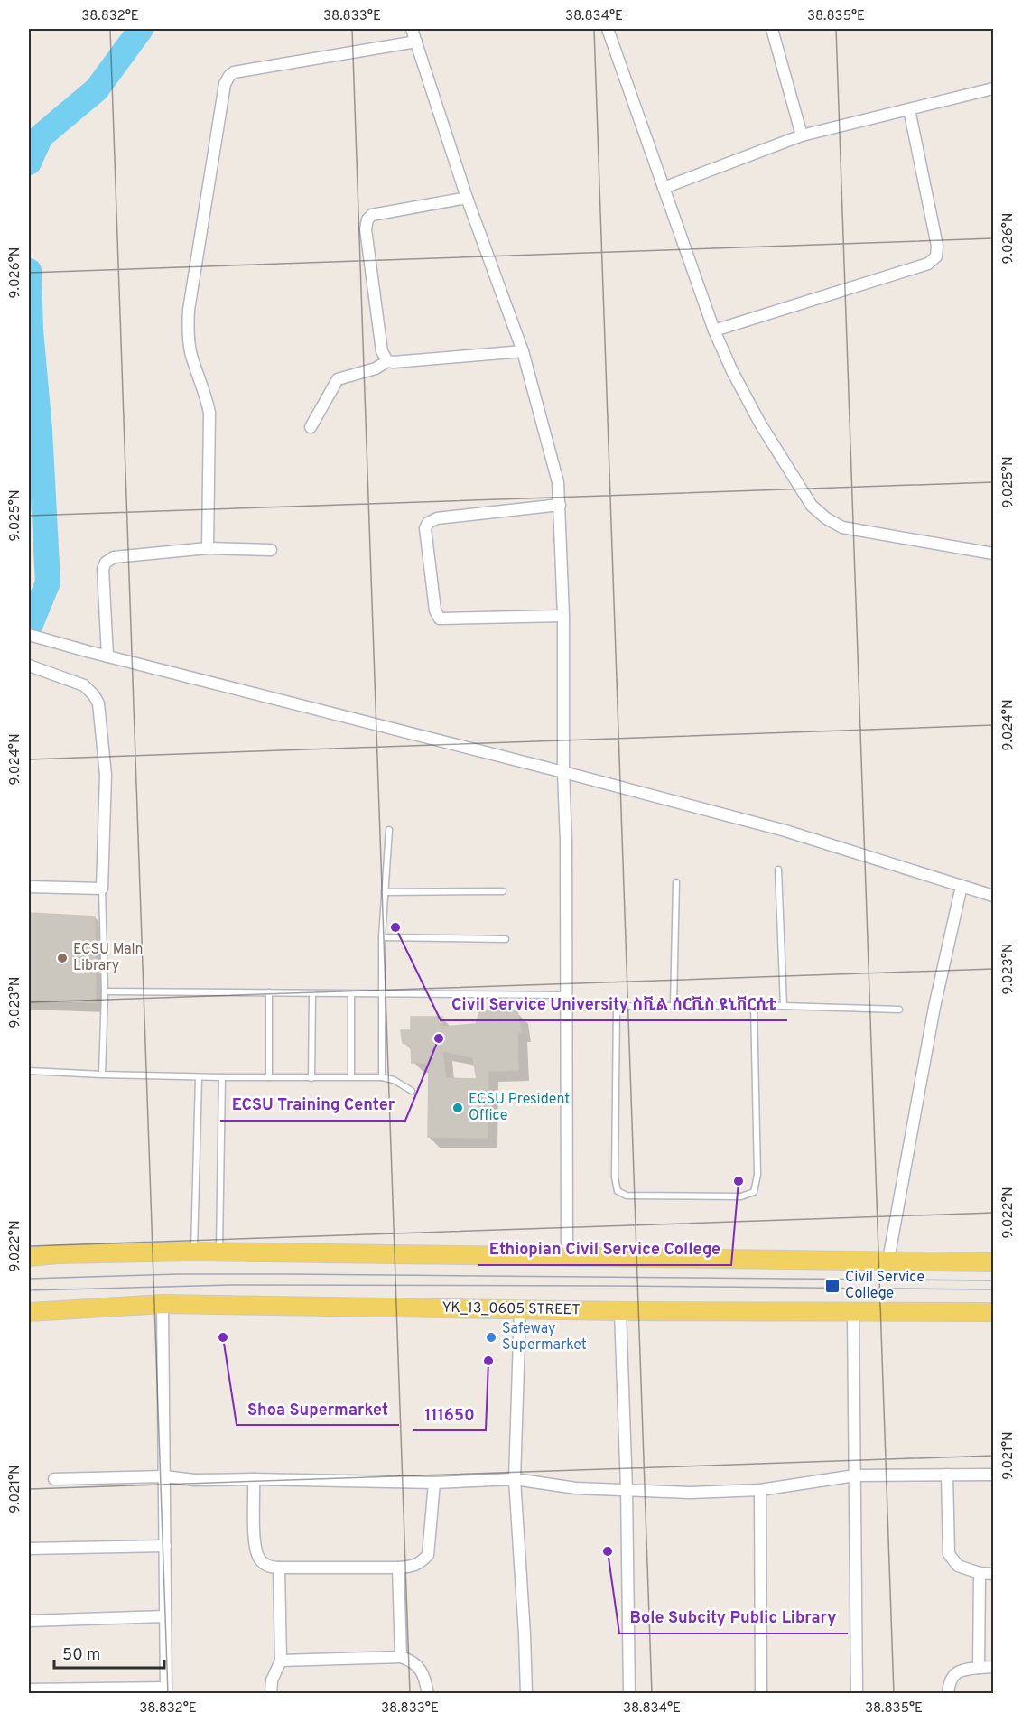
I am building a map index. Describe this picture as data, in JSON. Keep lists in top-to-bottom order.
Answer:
{
  "streets": {
    "main road": ["YK_13_0605 STREET"]
  },
  "places": {
    "other": [
      "Civil Service University ስቪል ሰርቪስ ዩኒቨርሲቲ",
      "ECSU Main Library",
      "ECSU Training Center",
      "ECSU President Office",
      "Ethiopian Civil Service College",
      "Shoa Supermarket",
      "Safeway Supermarket",
      "111650",
      "Bole Subcity Public Library"
    ],
    "transit": ["Civil Service College"]
  },
  "scale_bar": "50 m",
  "coordinates": [
    "38.832°E",
    "38.833°E",
    "38.834°E",
    "38.835°E",
    "9.026°N",
    "9.025°N",
    "9.024°N",
    "9.023°N",
    "9.022°N",
    "9.021°N"
  ]
}
